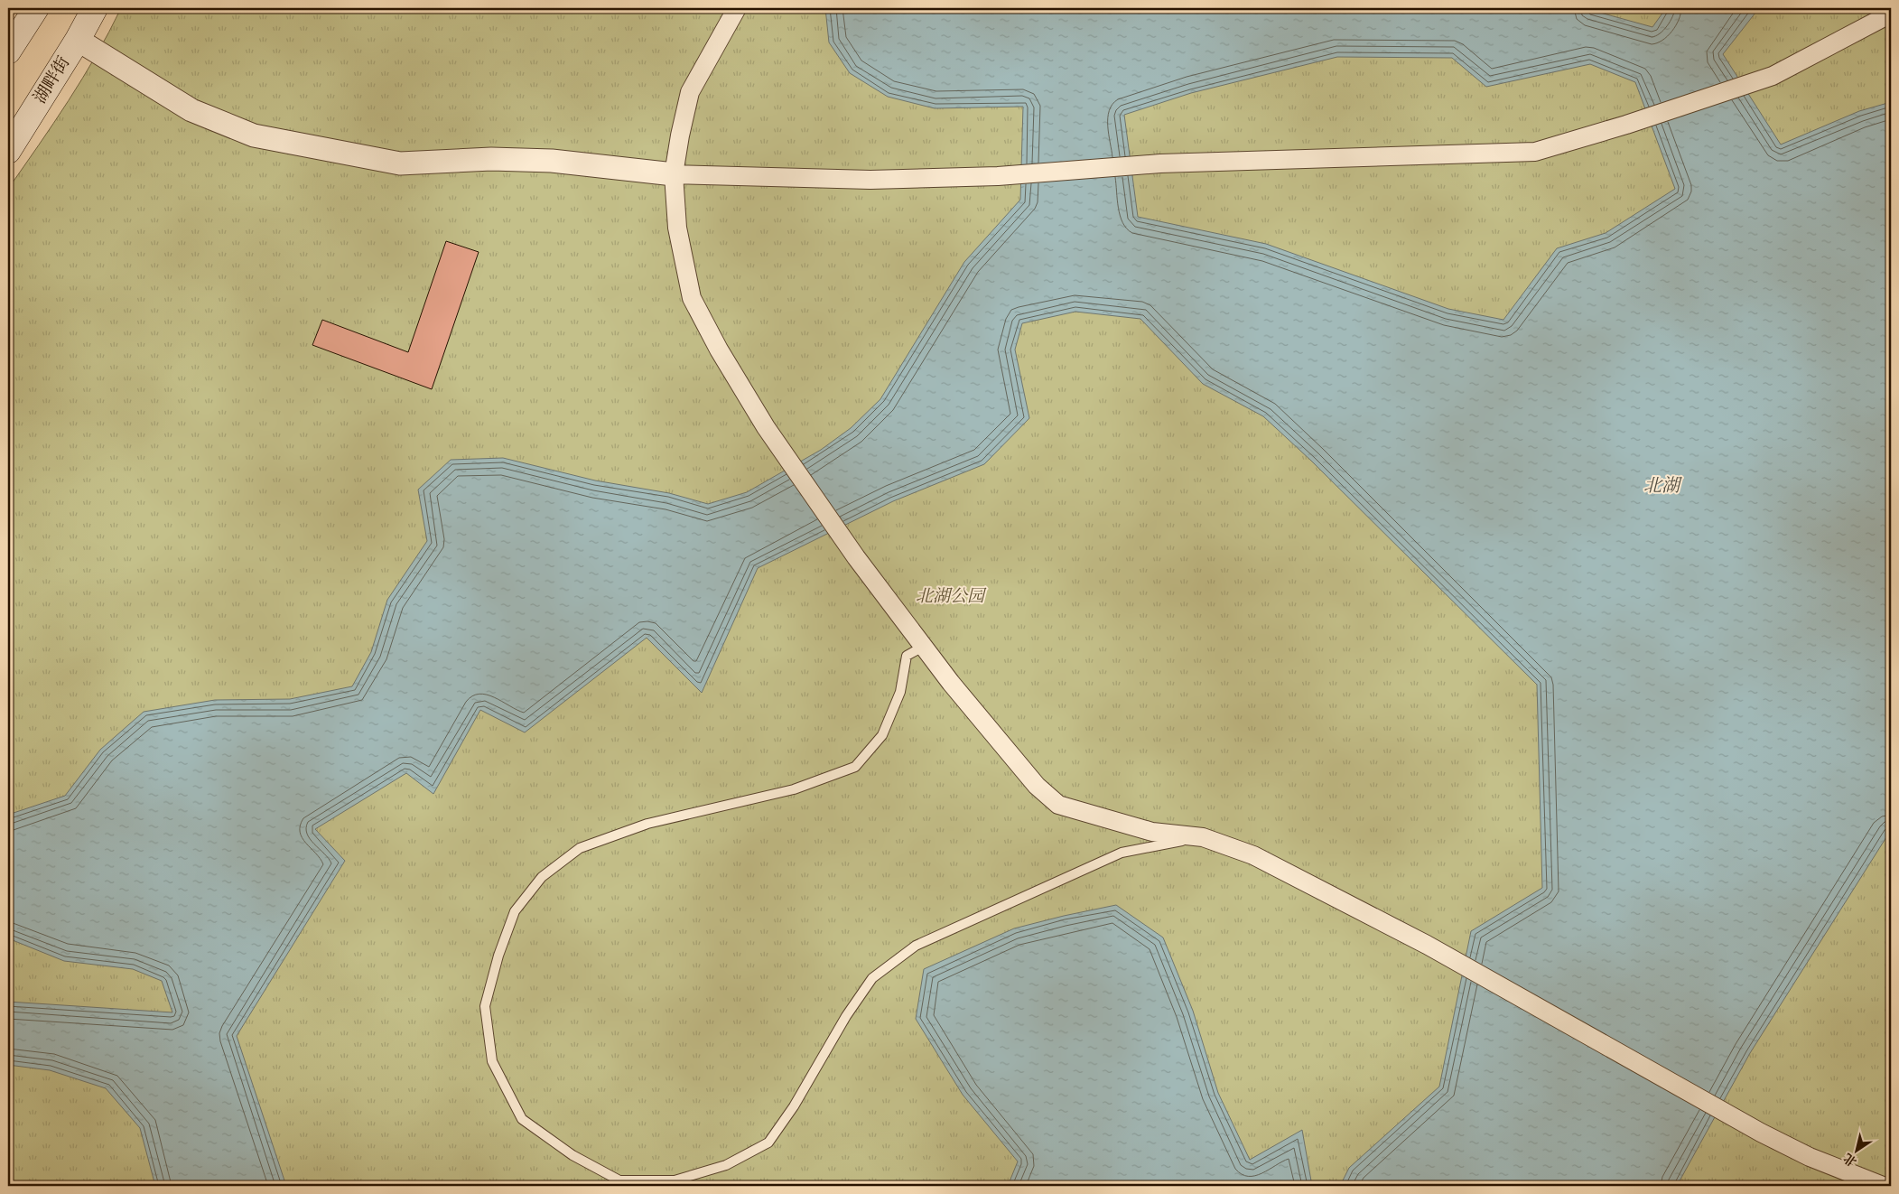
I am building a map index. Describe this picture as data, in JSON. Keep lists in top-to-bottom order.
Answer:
{
  "streets": {
    "main road": ["湖畔街"]
  },
  "water": ["北湖"],
  "parks": ["北湖公园"],
  "north": "bottom left"
}
